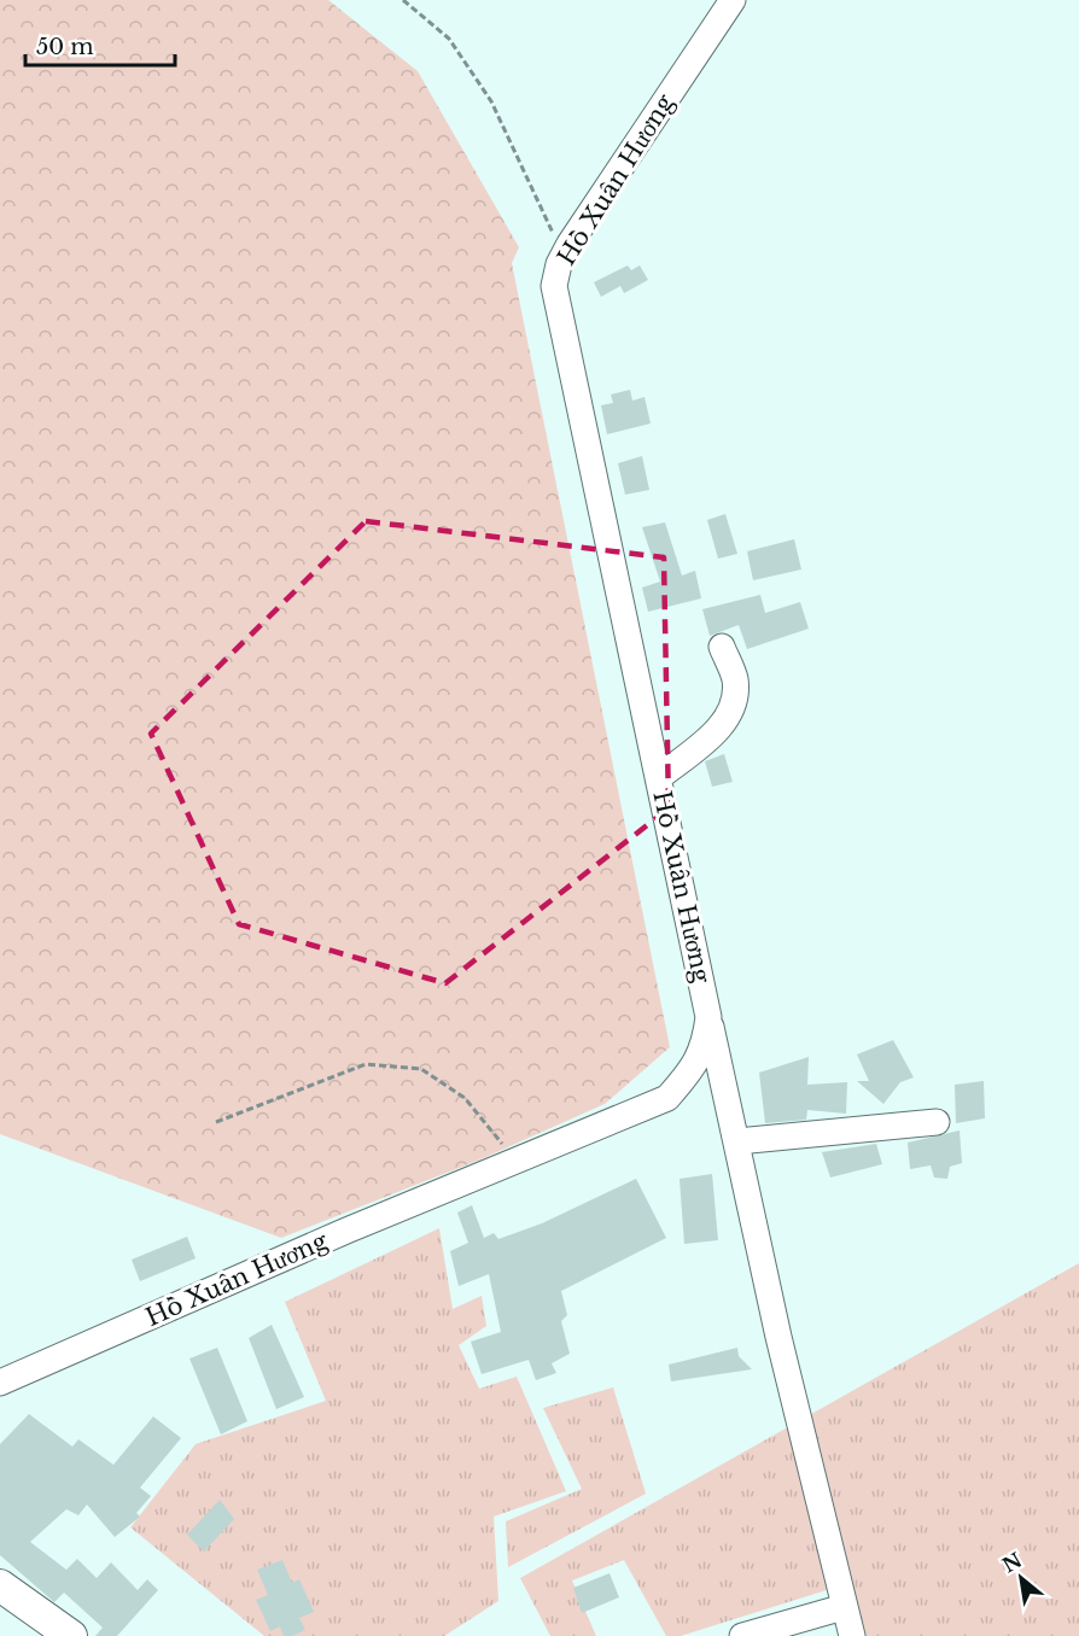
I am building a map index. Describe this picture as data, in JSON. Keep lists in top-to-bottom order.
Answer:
{
  "streets": {
    "street": ["Hồ Xuân Hương"]
  },
  "scale_bar": "50 m",
  "north": "top left"
}
